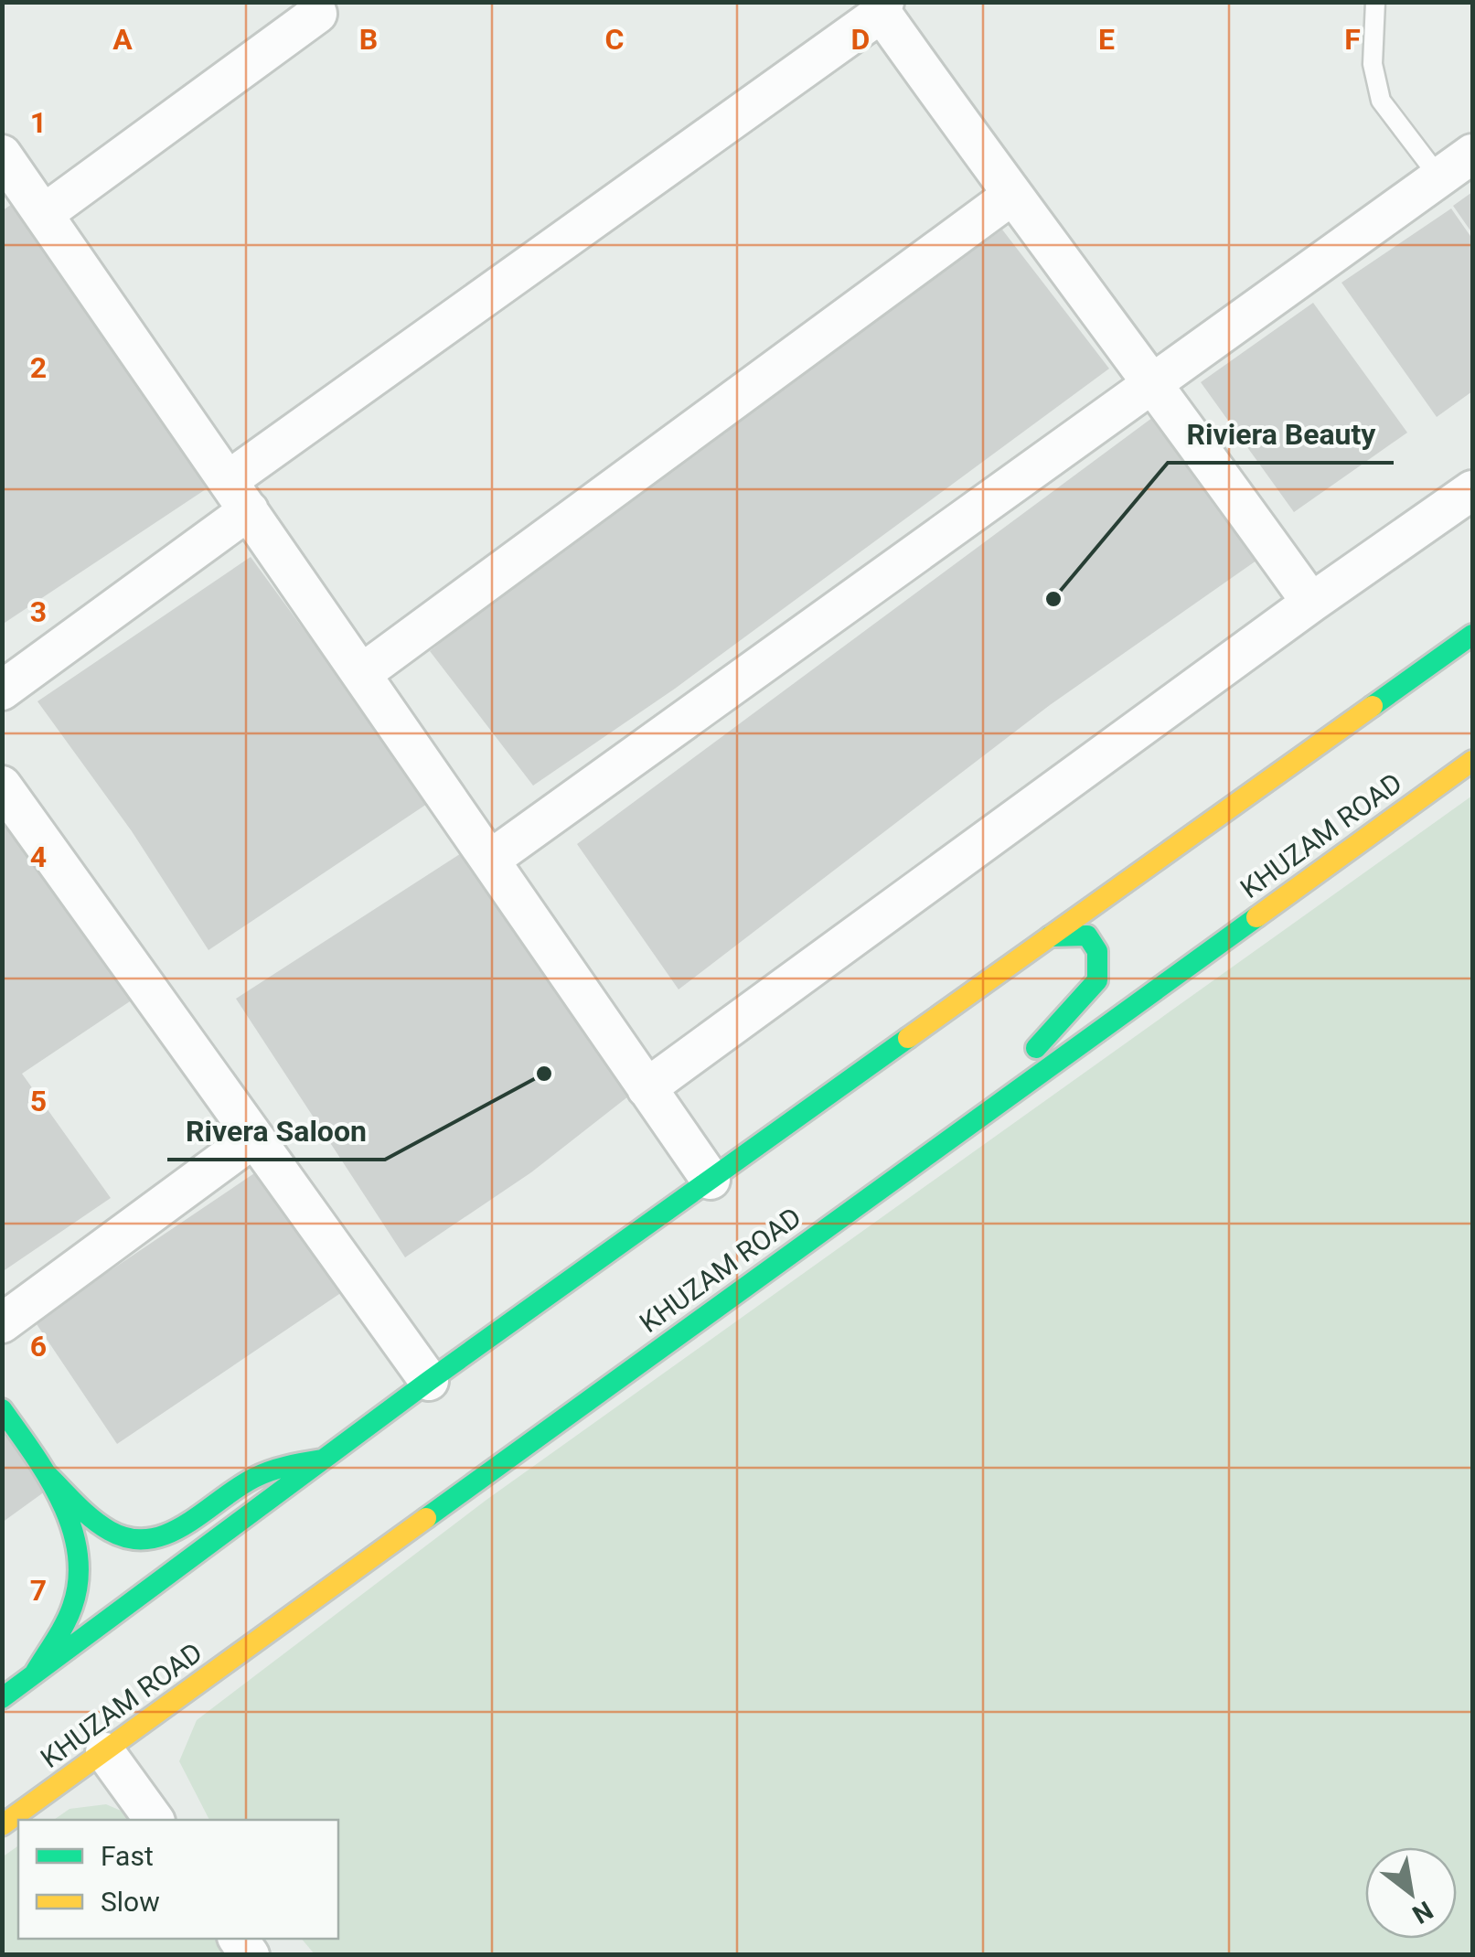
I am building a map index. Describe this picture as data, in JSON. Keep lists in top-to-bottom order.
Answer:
{
  "streets": {
    "main road": ["KHUZAM ROAD"]
  },
  "places": ["Riviera Beauty", "Rivera Saloon"],
  "legend": ["Fast", "Slow"],
  "north": "bottom right",
  "grid": {
    "columns": [
      "A",
      "B",
      "C",
      "D",
      "E",
      "F"
    ],
    "rows": [
      "1",
      "2",
      "3",
      "4",
      "5",
      "6",
      "7"
    ]
  }
}
